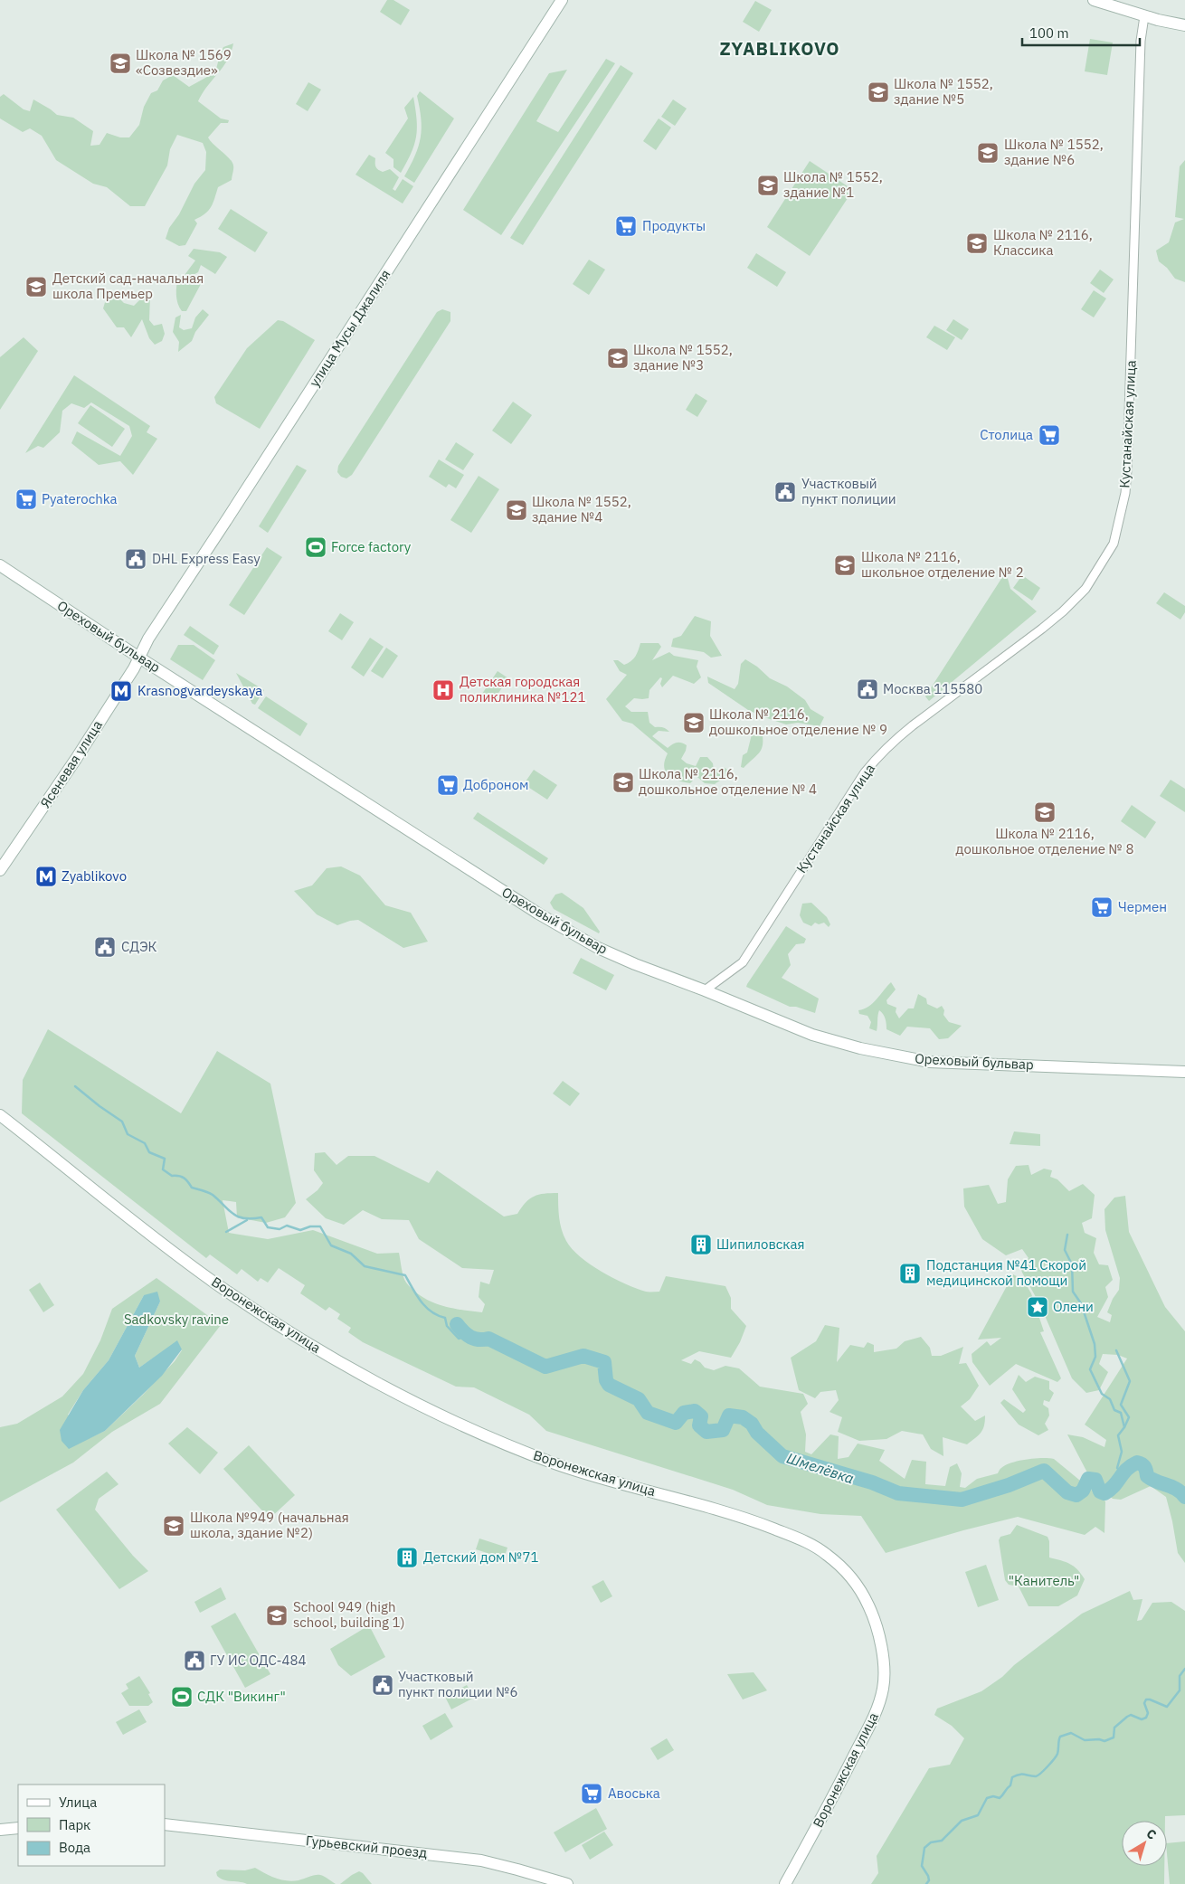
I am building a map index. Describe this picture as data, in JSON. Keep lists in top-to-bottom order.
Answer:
{
  "streets": {
    "street": [
      "улица Мусы Джалиля",
      "Кустанайская улица",
      "Ореховый бульвар",
      "Ясеневая улица",
      "Воронежская улица",
      "Гурьевский проезд"
    ]
  },
  "crossings": [
    ["улица Мусы Джалиля", "Ореховый бульвар"],
    ["улица Мусы Джалиля", "Ясеневая улица"],
    ["Кустанайская улица", "Ореховый бульвар"],
    ["Ореховый бульвар", "Ясеневая улица"]
  ],
  "districts": ["ZYABLIKOVO"],
  "water": ["Шмелёвка"],
  "parks": ["Sadkovsky ravine", "\"Канитель\""],
  "places": {
    "school or university": [
      "Школа № 1569 «Созвездие»",
      "Школа № 1552, здание №5",
      "Школа № 1552, здание №6",
      "Школа № 1552, здание №1",
      "Школа № 2116, Классика",
      "Детский сад-начальная школа Премьер",
      "Школа № 1552, здание №3",
      "Школа № 1552, здание №4",
      "Школа № 2116, школьное отделение № 2",
      "Школа № 2116, дошкольное отделение № 9",
      "Школа № 2116, дошкольное отделение № 4",
      "Школа № 2116, дошкольное отделение № 8",
      "Школа №949 (начальная школа, здание №2)",
      "School 949 (high school, building 1)"
    ],
    "supermarket": [
      "Продукты",
      "Столица",
      "Pyaterochka",
      "Доброном",
      "Чермен",
      "Авоська"
    ],
    "public building": [
      "Участковый пункт полиции",
      "DHL Express Easy",
      "Москва 115580",
      "СДЭК",
      "ГУ ИС ОДС-484",
      "Участковый пункт полиции №6"
    ],
    "sports": ["Force factory", "СДК \"Викинг\""],
    "hospital": ["Детская городская поликлиника №121"],
    "metro station": ["Krasnogvardeyskaya", "Zyablikovo"],
    "building": ["Шипиловская", "Подстанция №41 Скорой медицинской помощи", "Детский дом №71"],
    "place": ["Олени"]
  },
  "legend": ["Улица", "Парк", "Вода"],
  "scale_bar": "100 m",
  "north": "top right"
}
